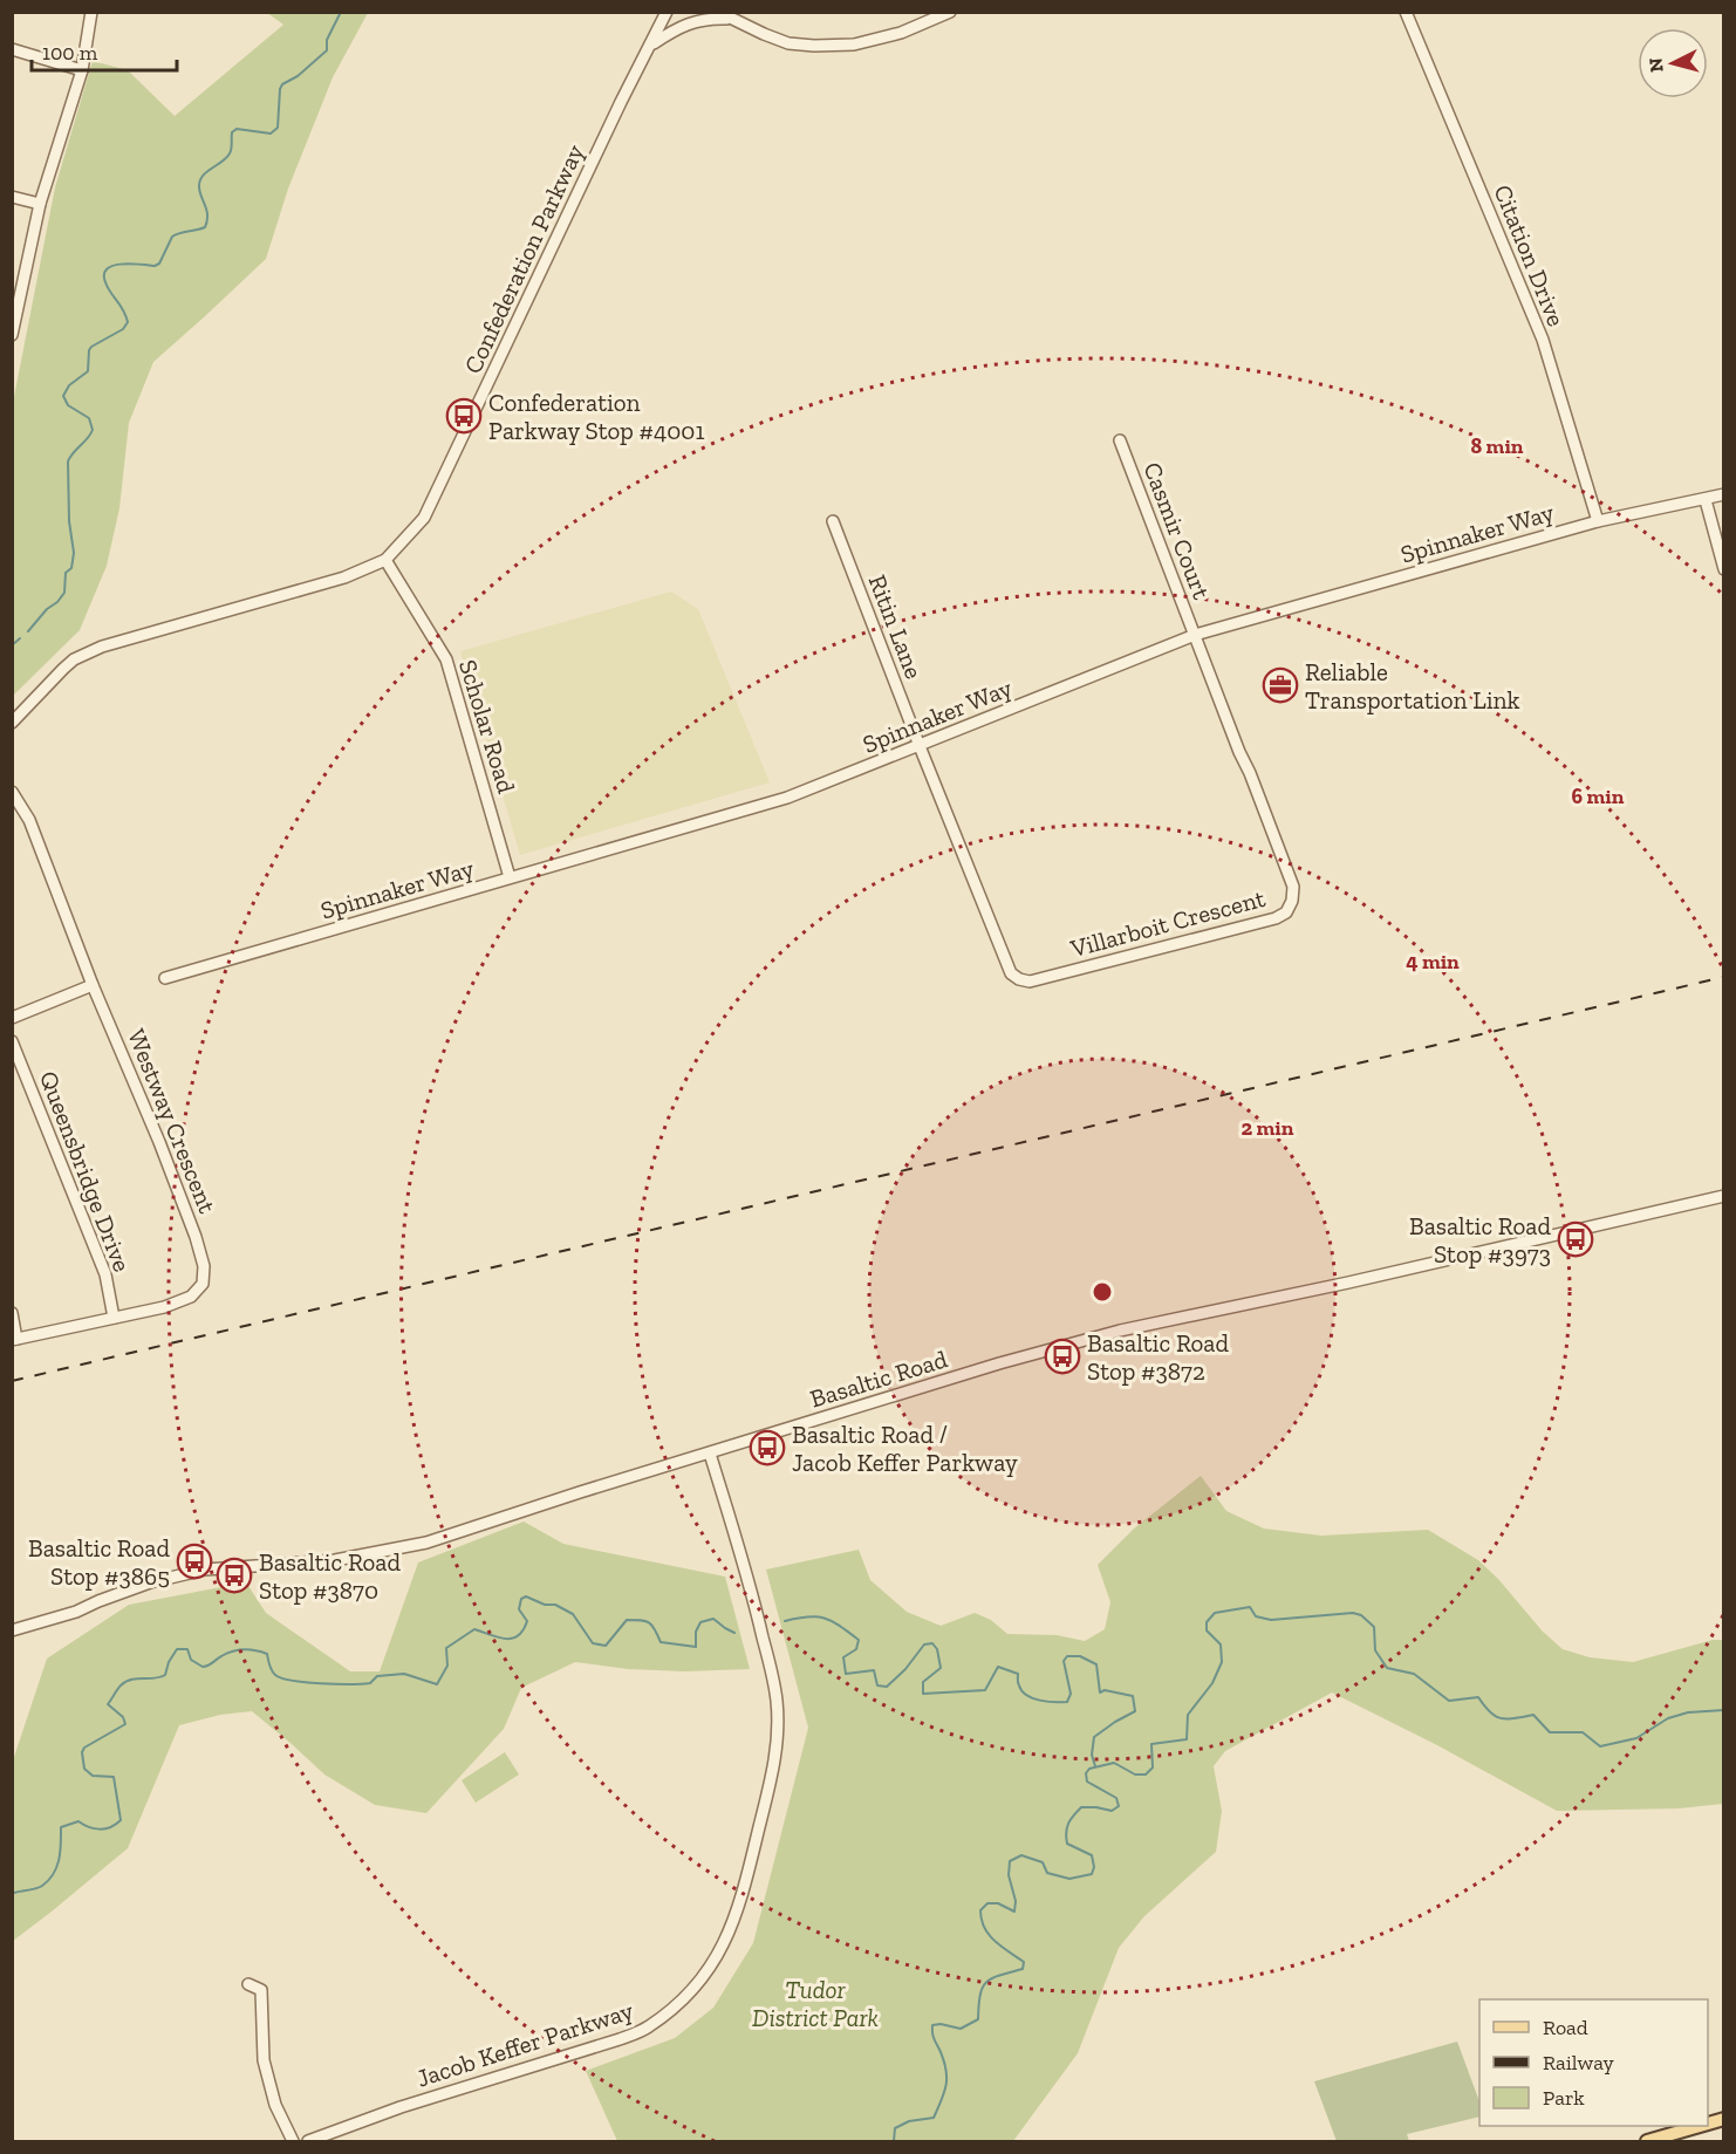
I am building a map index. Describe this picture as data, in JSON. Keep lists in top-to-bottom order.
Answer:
{
  "streets": {
    "street": [
      "Citation Drive",
      "Confederation Parkway",
      "Casmir Court",
      "Spinnaker Way",
      "Ritin Lane",
      "Scholar Road",
      "Villarboit Crescent",
      "Westway Crescent",
      "Queensbridge Drive",
      "Basaltic Road",
      "Jacob Keffer Parkway"
    ]
  },
  "crossings": [
    ["Citation Drive", "Spinnaker Way"],
    ["Confederation Parkway", "Scholar Road"],
    ["Casmir Court", "Spinnaker Way"],
    ["Casmir Court", "Villarboit Crescent"],
    ["Spinnaker Way", "Ritin Lane"],
    ["Spinnaker Way", "Scholar Road"],
    ["Spinnaker Way", "Villarboit Crescent"],
    ["Ritin Lane", "Villarboit Crescent"],
    ["Westway Crescent", "Queensbridge Drive"],
    ["Basaltic Road", "Jacob Keffer Parkway"]
  ],
  "parks": ["Tudor District Park"],
  "places": {
    "bus stop": [
      "Confederation Parkway Stop #4001",
      "Basaltic Road Stop #3973",
      "Basaltic Road Stop #3872",
      "Basaltic Road / Jacob Keffer Parkway",
      "Basaltic Road Stop #3865",
      "Basaltic Road Stop #3870"
    ],
    "office": ["Reliable Transportation Link"]
  },
  "legend": ["Road", "Railway", "Park"],
  "scale_bar": "100 m",
  "north": "left",
  "rings": [
    "8 min",
    "6 min",
    "4 min",
    "2 min"
  ]
}
